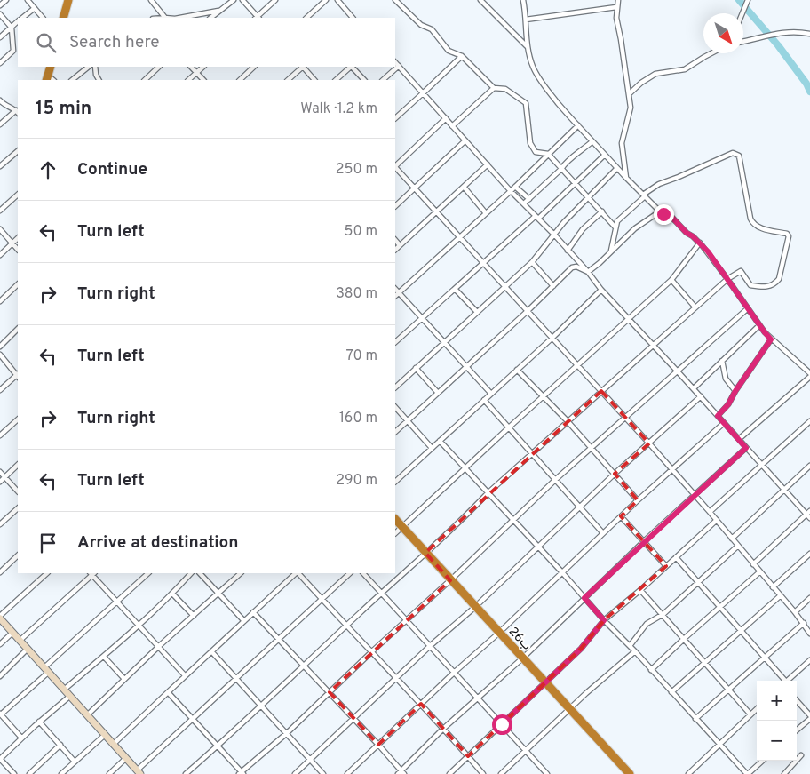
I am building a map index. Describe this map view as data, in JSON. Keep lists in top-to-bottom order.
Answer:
{
  "streets": {
    "highway": ["26ب"]
  },
  "north": "bottom right",
  "page": {
    "search": "Search here",
    "heading": ["15 min", "Walk · 1.2 km"],
    "list": [
      ["Continue", "250 m"],
      ["Turn left", "50 m"],
      ["Turn right", "380 m"],
      ["Turn left", "70 m"],
      ["Turn right", "160 m"],
      ["Turn left", "290 m"],
      "Arrive at destination"
    ],
    "map_buttons": ["+", "−"]
  }
}
